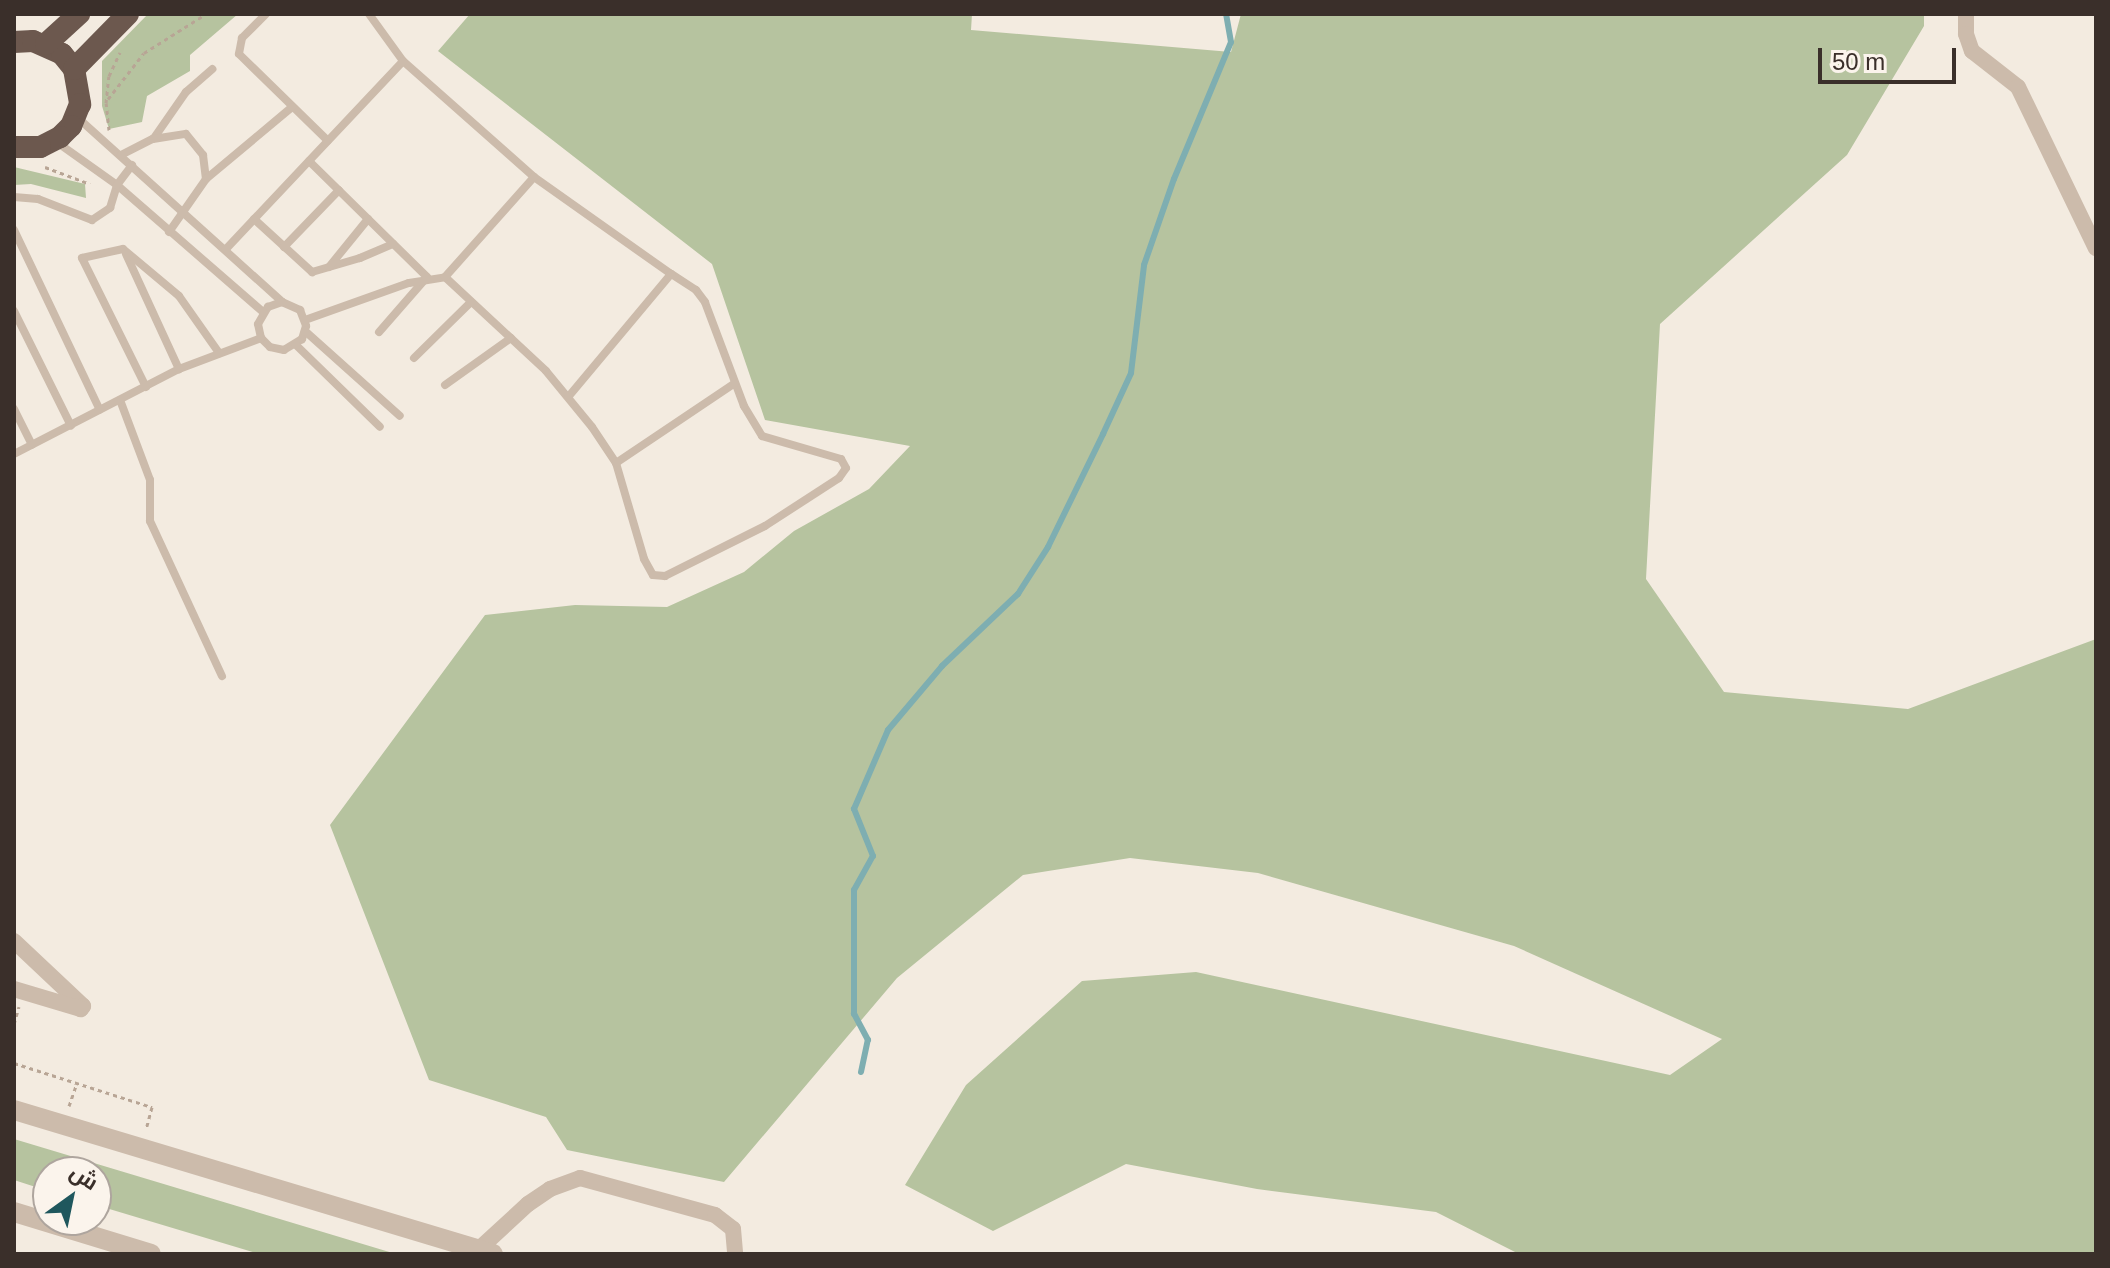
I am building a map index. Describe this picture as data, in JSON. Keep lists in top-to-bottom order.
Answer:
{
  "scale_bar": "50 m",
  "north": "top right"
}
